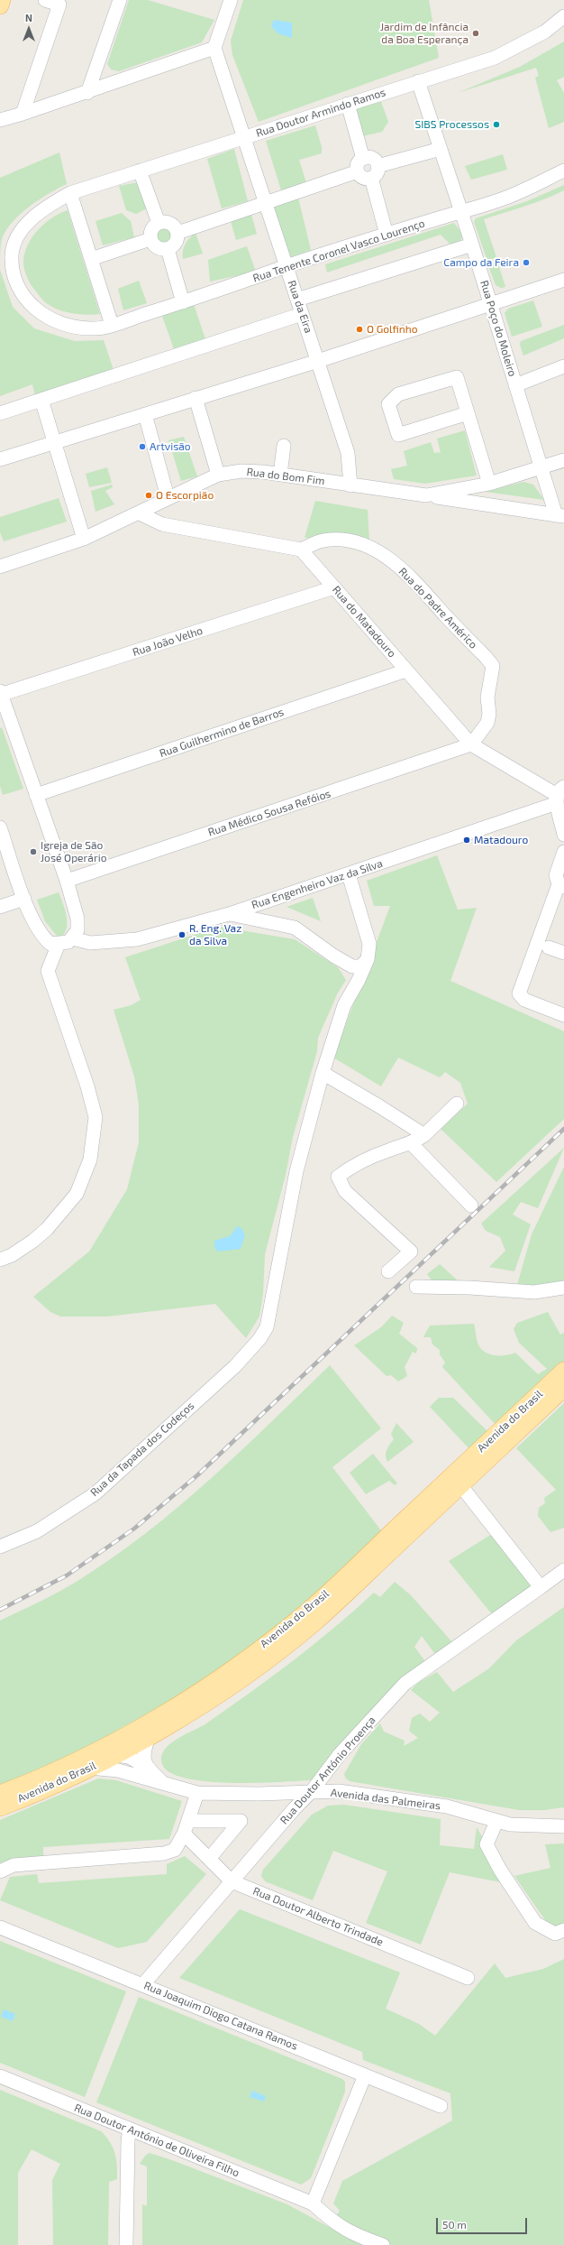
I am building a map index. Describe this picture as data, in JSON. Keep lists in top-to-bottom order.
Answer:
{
  "streets": {
    "main road": ["Avenida do Brasil"],
    "street": [
      "Rua Doutor Armindo Ramos",
      "Rua Tenente Coronel Vasco Lourenço",
      "Rua da Eira",
      "Rua Poço do Moleiro",
      "Rua do Bom Fim",
      "Rua do Padre Américo",
      "Rua do Matadouro",
      "Rua João Velho",
      "Rua Guilhermino de Barros",
      "Rua Médico Sousa Refóios",
      "Rua Engenheiro Vaz da Silva",
      "Rua da Tapada dos Codeços",
      "Rua Doutor António Proença",
      "Avenida das Palmeiras",
      "Rua Doutor Alberto Trindade",
      "Rua Joaquim Diogo Catana Ramos",
      "Rua Doutor António de Oliveira Filho"
    ]
  },
  "crossings": [
    ["Rua Doutor Armindo Ramos", "Rua Tenente Coronel Vasco Lourenço"],
    ["Rua Doutor Armindo Ramos", "Rua da Eira"],
    ["Rua Doutor Armindo Ramos", "Rua Poço do Moleiro"],
    ["Rua Tenente Coronel Vasco Lourenço", "Rua da Eira"],
    ["Rua Tenente Coronel Vasco Lourenço", "Rua Poço do Moleiro"],
    ["Rua da Eira", "Rua do Bom Fim"],
    ["Rua Poço do Moleiro", "Rua do Bom Fim"],
    ["Rua do Padre Américo", "Rua do Matadouro"],
    ["Rua do Padre Américo", "Rua Médico Sousa Refóios"],
    ["Rua do Matadouro", "Rua João Velho"],
    ["Rua do Matadouro", "Rua Guilhermino de Barros"],
    ["Rua do Matadouro", "Rua Médico Sousa Refóios"],
    ["Rua do Matadouro", "Rua Engenheiro Vaz da Silva"],
    ["Avenida do Brasil", "Avenida das Palmeiras"],
    ["Rua Doutor António Proença", "Avenida das Palmeiras"],
    ["Rua Doutor António Proença", "Rua Doutor Alberto Trindade"],
    ["Rua Doutor António Proença", "Rua Joaquim Diogo Catana Ramos"]
  ],
  "places": [
    "Jardim de Infância da Boa Esperança",
    "SIBS Processos",
    "Campo da Feira",
    "O Golfinho",
    "Artvisão",
    "O Escorpião",
    "Matadouro",
    "Igreja de São José Operário",
    "R. Eng. Vaz da Silva"
  ],
  "scale_bar": "50 m",
  "north": "top"
}
